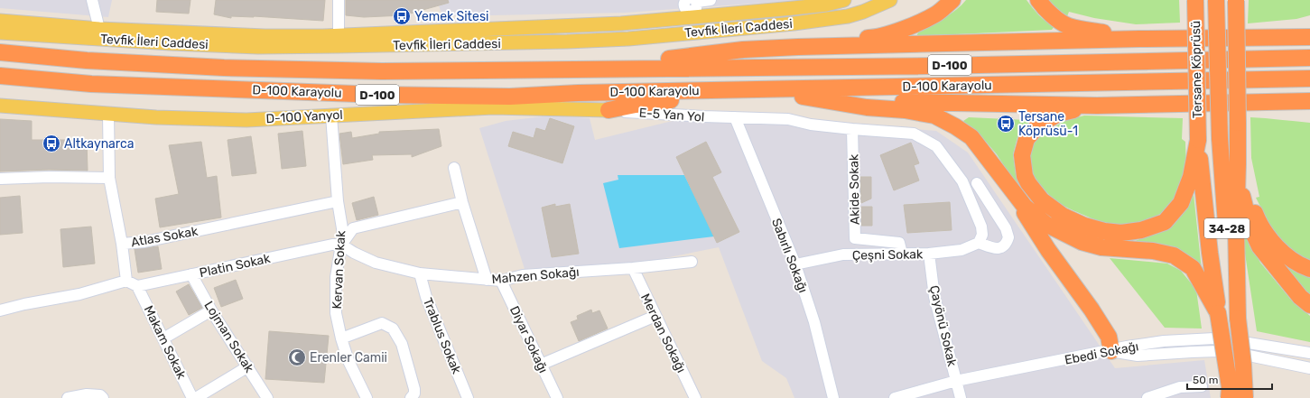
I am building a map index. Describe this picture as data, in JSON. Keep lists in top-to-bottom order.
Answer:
{
  "streets": {
    "highway": [
      "D-100",
      "Tersane Köprüsü",
      "D-100 Karayolu",
      "34-28"
    ],
    "main road": ["Tevfik İleri Caddesi", "D-100 Yanyol"],
    "street": [
      "E-5 Yan Yol",
      "Akide Sokak",
      "Atlas Sokak",
      "Çeşni Sokak",
      "Sabırlı Sokağı",
      "Platin Sokak",
      "Kervan Sokak",
      "Mahzen Sokağı",
      "Çayönü Sokak",
      "Merdan Sokağı",
      "Trablus Sokak",
      "Lojman Sokak",
      "Diyar Sokağı",
      "Makam Sokak",
      "Ebedi Sokağı"
    ]
  },
  "crossings": [
    ["Tersane Köprüsü", "34-28"],
    ["E-5 Yan Yol", "D-100 Yanyol"],
    ["E-5 Yan Yol", "Akide Sokak"],
    ["E-5 Yan Yol", "Çeşni Sokak"],
    ["E-5 Yan Yol", "Sabırlı Sokağı"],
    ["D-100 Yanyol", "Atlas Sokak"],
    ["D-100 Yanyol", "Kervan Sokak"],
    ["Akide Sokak", "Çeşni Sokak"],
    ["Atlas Sokak", "Kervan Sokak"],
    ["Çeşni Sokak", "Sabırlı Sokağı"],
    ["Çeşni Sokak", "Çayönü Sokak"],
    ["Platin Sokak", "Kervan Sokak"],
    ["Platin Sokak", "Mahzen Sokağı"],
    ["Platin Sokak", "Lojman Sokak"],
    ["Platin Sokak", "Makam Sokak"],
    ["Kervan Sokak", "Mahzen Sokağı"],
    ["Mahzen Sokağı", "Merdan Sokağı"],
    ["Mahzen Sokağı", "Trablus Sokak"],
    ["Mahzen Sokağı", "Diyar Sokağı"],
    ["Çayönü Sokak", "Ebedi Sokağı"]
  ],
  "places": {
    "bus stop": ["Yemek Sitesi", "Tersane Köprüsü-1", "Altkaynarca"],
    "mosque": ["Erenler Camii"]
  },
  "scale_bar": "50 m"
}
